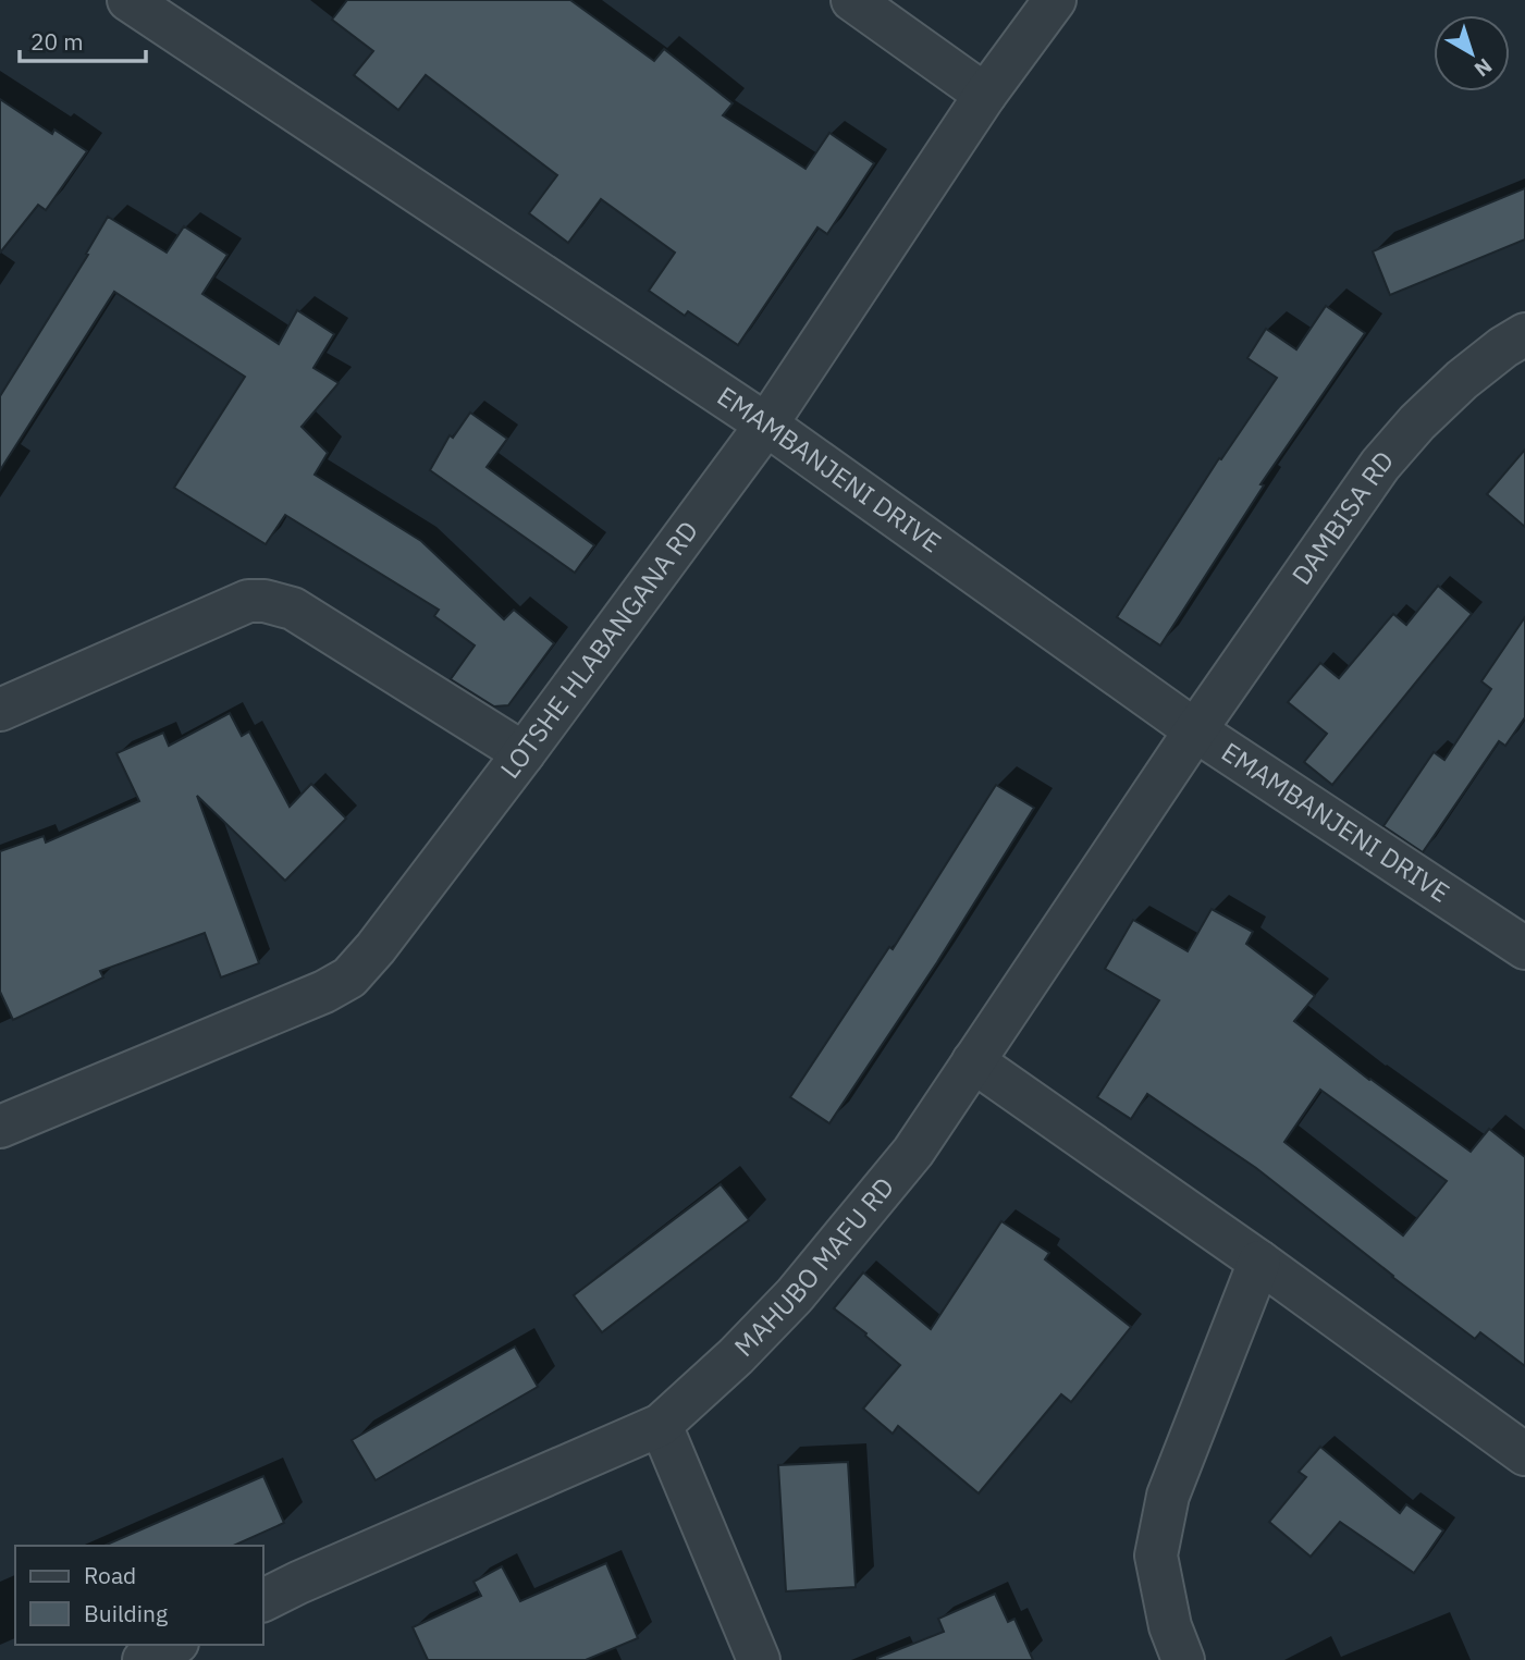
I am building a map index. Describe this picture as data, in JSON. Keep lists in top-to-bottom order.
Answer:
{
  "streets": {
    "street": [
      "EMAMBANJENI DRIVE",
      "DAMBISA RD",
      "LOTSHE HLABANGANA RD",
      "MAHUBO MAFU RD"
    ]
  },
  "crossings": [
    ["EMAMBANJENI DRIVE", "DAMBISA RD"],
    ["EMAMBANJENI DRIVE", "LOTSHE HLABANGANA RD"],
    ["EMAMBANJENI DRIVE", "MAHUBO MAFU RD"],
    ["DAMBISA RD", "MAHUBO MAFU RD"]
  ],
  "legend": ["Road", "Building"],
  "scale_bar": "20 m",
  "north": "bottom right"
}
